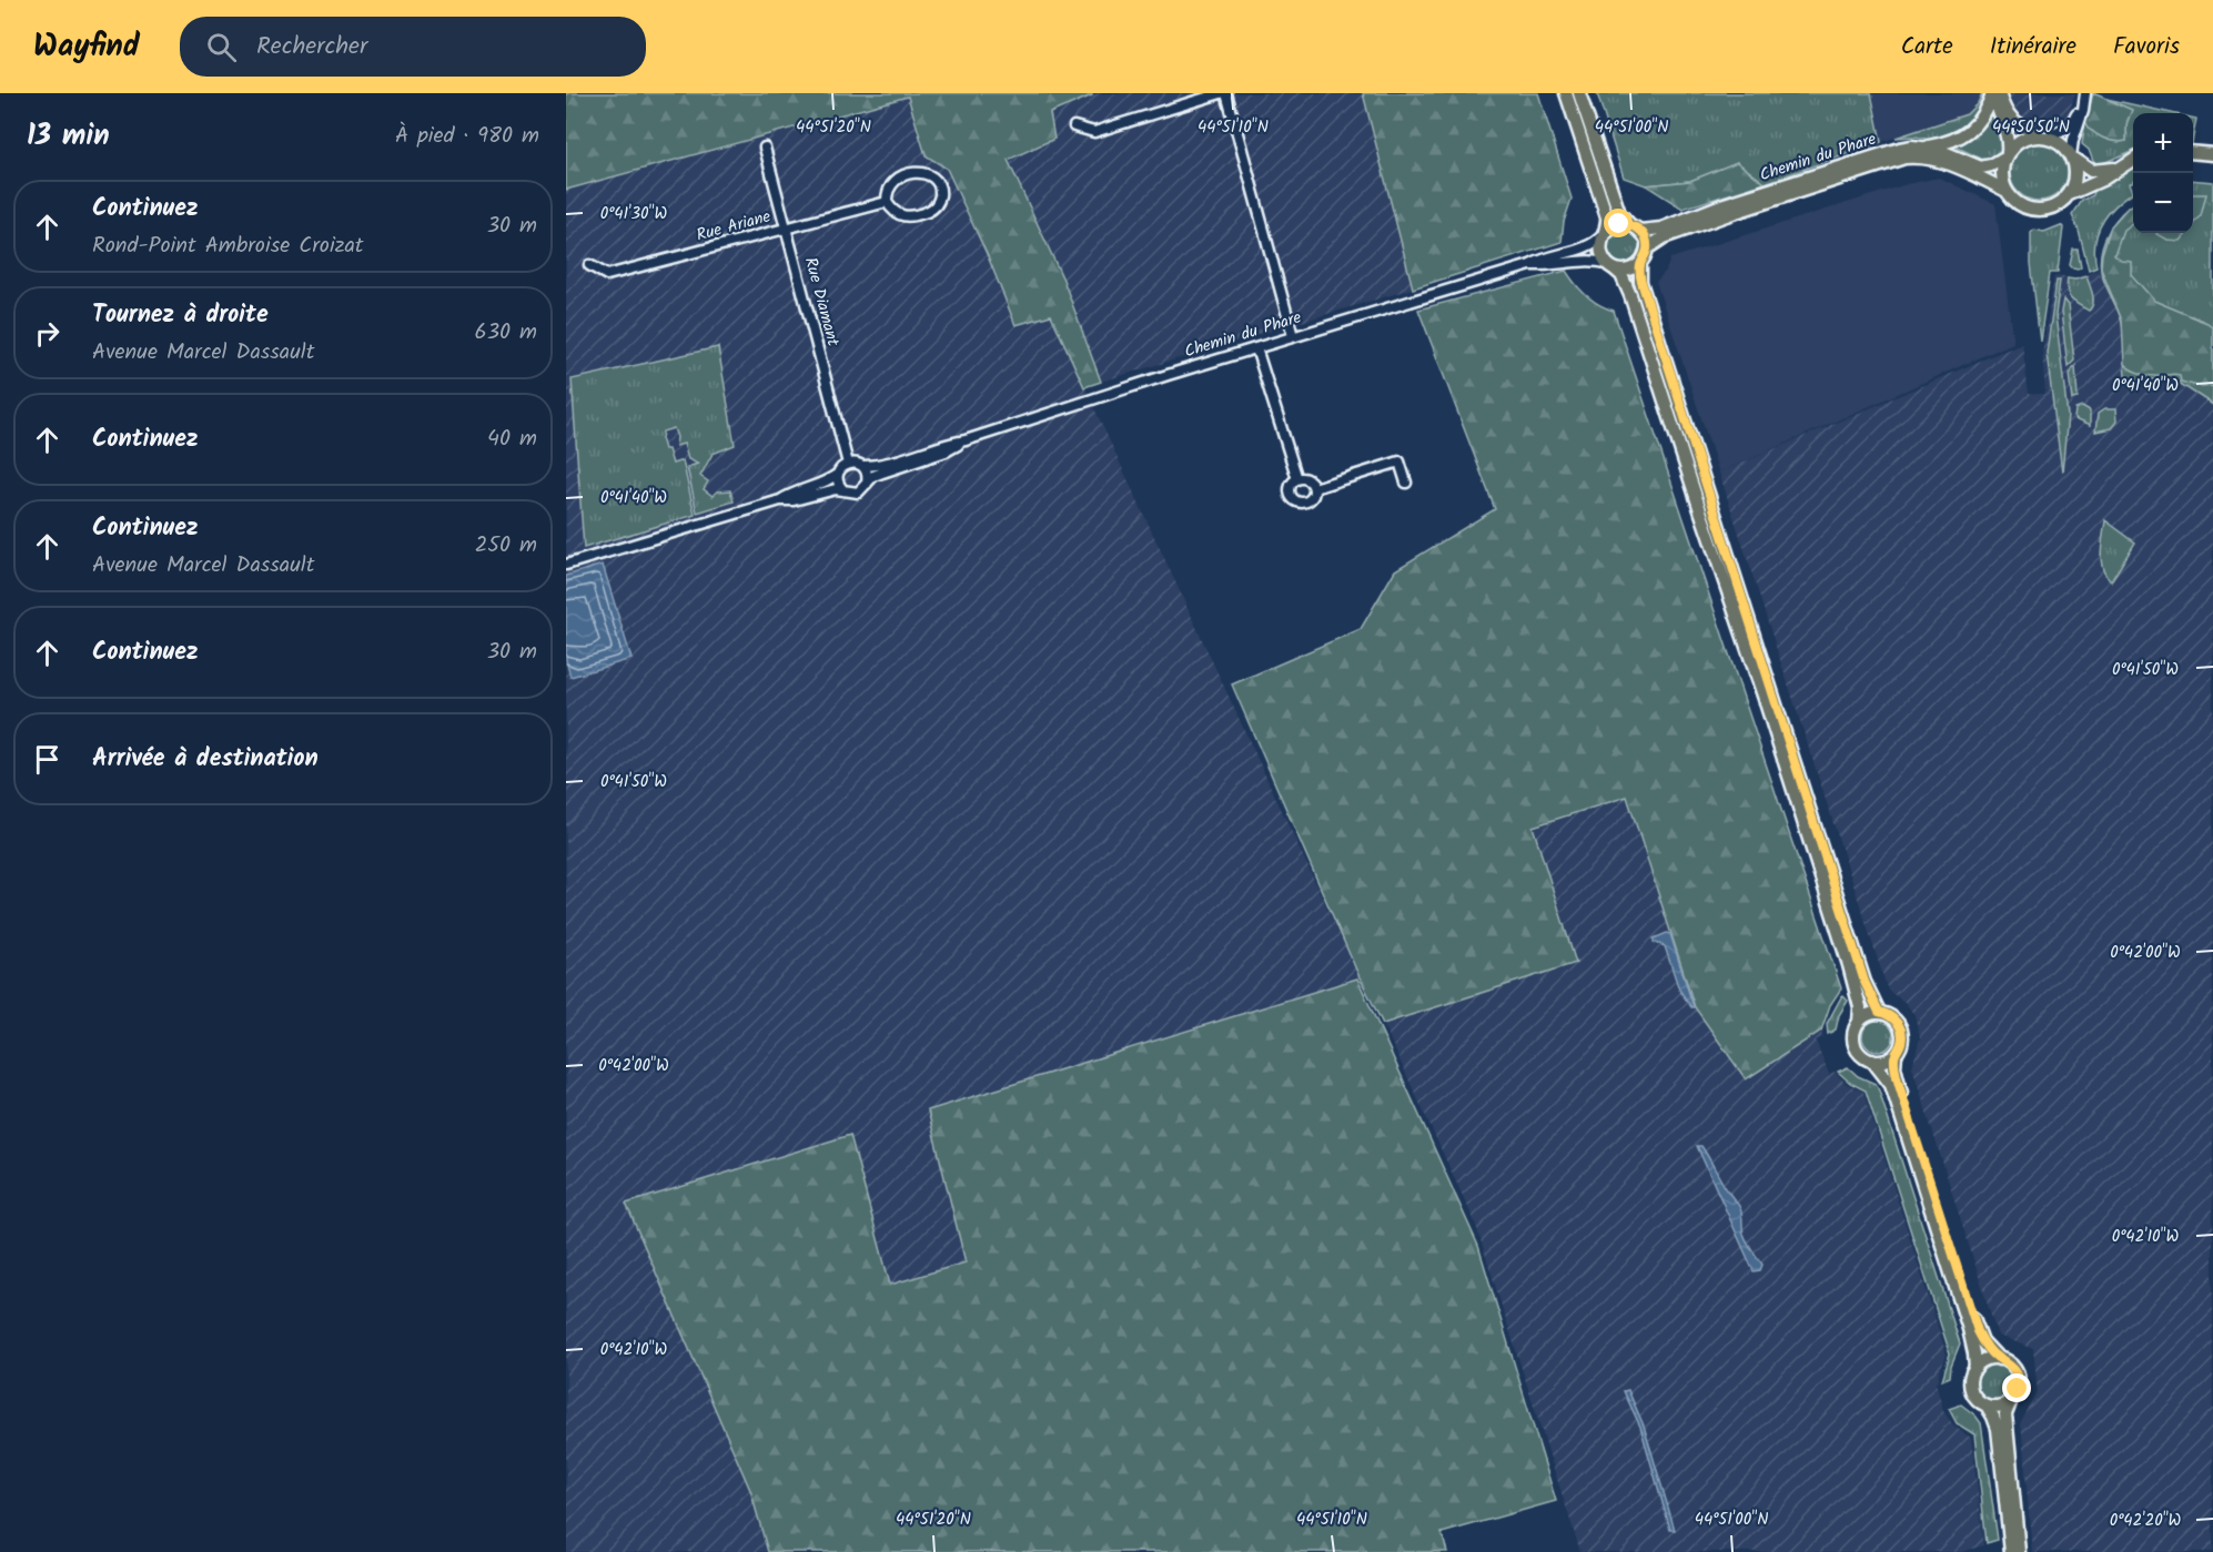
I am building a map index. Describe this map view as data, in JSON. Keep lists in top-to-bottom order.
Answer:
{
  "streets": {
    "main road": ["Chemin du Phare"],
    "street": ["Rue Ariane", "Rue Diamant"]
  },
  "crossings": [
    ["Chemin du Phare", "Rue Diamant"],
    ["Rue Ariane", "Rue Diamant"]
  ],
  "page": {
    "header": "Wayfind",
    "search": "Rechercher",
    "nav": ["Carte", "Itinéraire", "Favoris"],
    "heading": ["13 min", "À pied · 980 m"],
    "map_buttons": ["+", "−"],
    "list": [
      ["Continuez", "Rond-Point Ambroise Croizat", "30 m"],
      ["Tournez à droite", "Avenue Marcel Dassault", "630 m"],
      ["Continuez", "40 m"],
      ["Continuez", "Avenue Marcel Dassault", "250 m"],
      ["Continuez", "30 m"],
      "Arrivée à destination"
    ]
  },
  "coordinates": [
    "44°51'20\"N",
    "44°51'10\"N",
    "44°51'00\"N",
    "44°50'50\"N",
    "0°41'30\"W",
    "0°41'40\"W",
    "0°41'50\"W",
    "0°42'00\"W",
    "0°42'10\"W",
    "0°42'20\"W"
  ]
}
